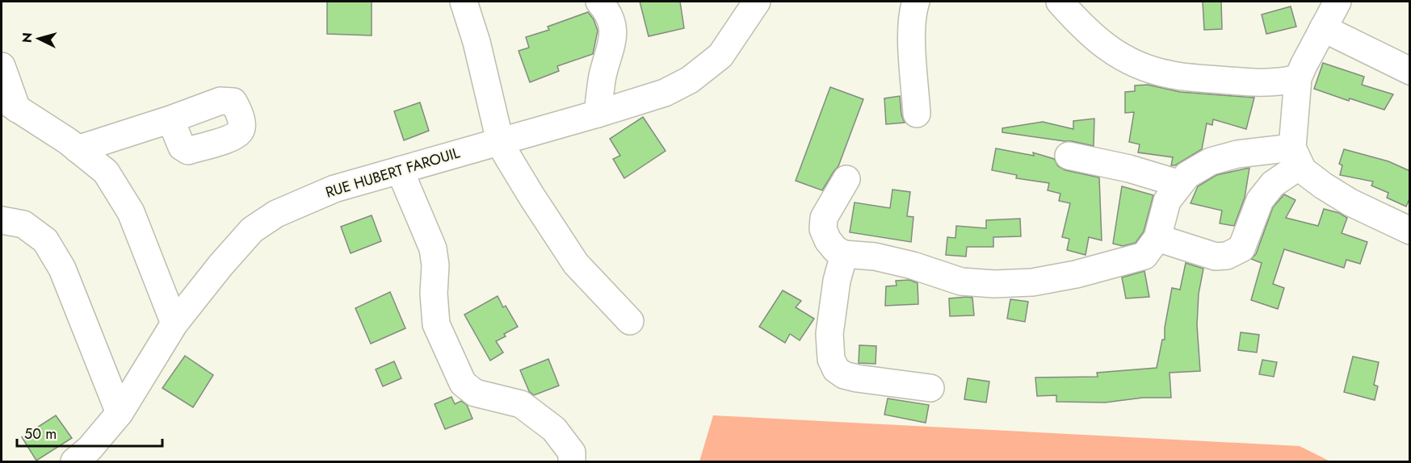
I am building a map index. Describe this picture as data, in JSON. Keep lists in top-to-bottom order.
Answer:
{
  "streets": {
    "street": ["RUE HUBERT FAROUIL"]
  },
  "scale_bar": "50 m",
  "north": "left"
}
